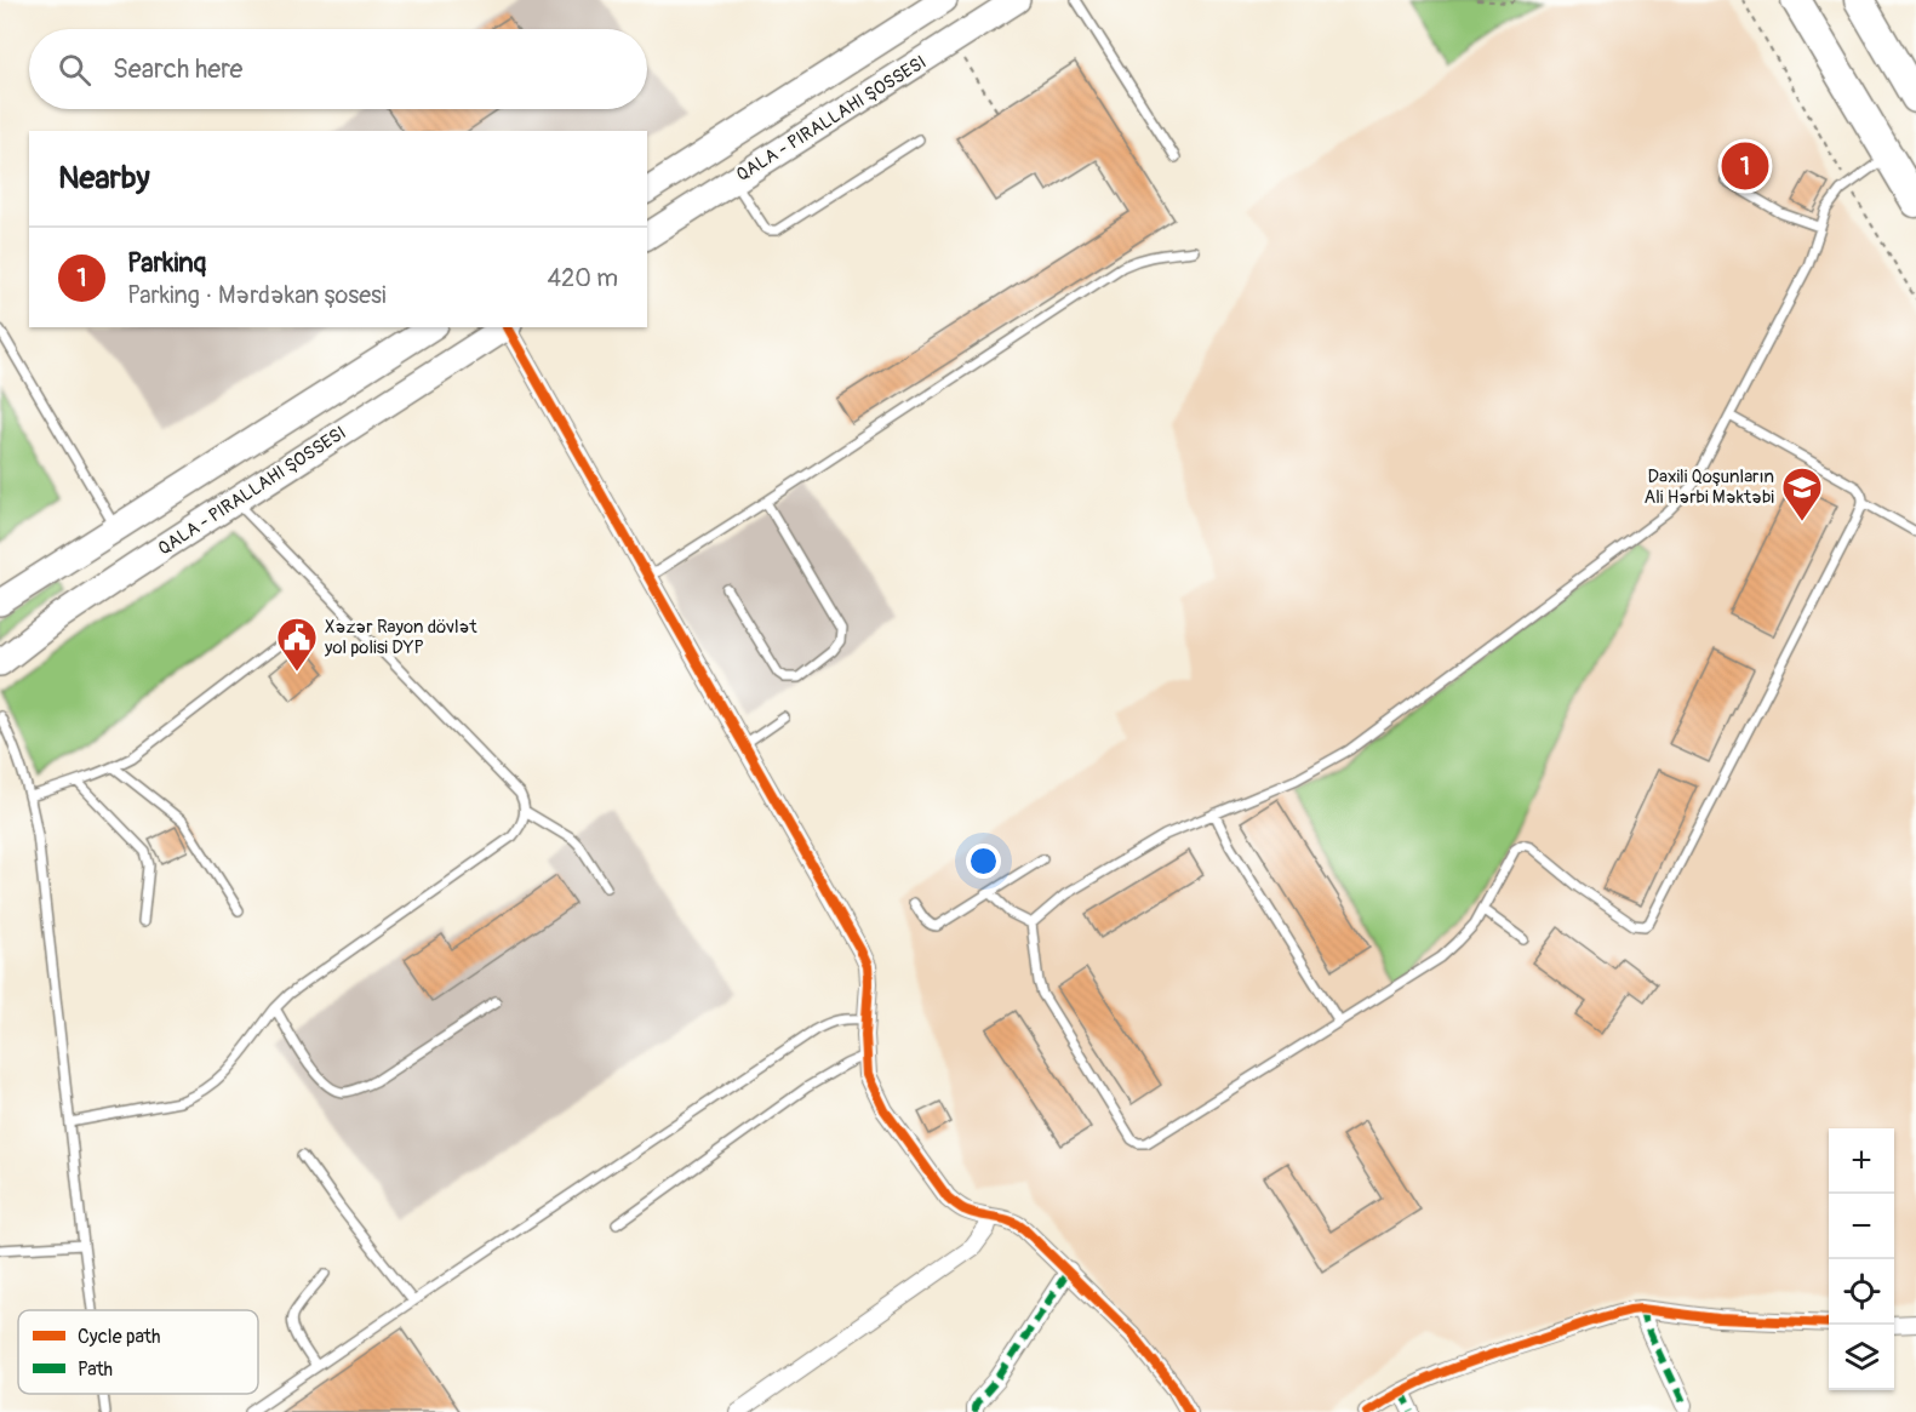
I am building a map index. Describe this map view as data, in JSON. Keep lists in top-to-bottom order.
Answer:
{
  "places": {
    "school or university": ["Daxili Qoşunların Ali Hərbi Məktəbi"],
    "public building": ["Xəzər Rayon dövlət yol polisi DYP"]
  },
  "legend": ["Cycle path", "Path"],
  "page": {
    "search": "Search here",
    "heading": "Nearby",
    "pins": "1",
    "list": [
      {
        "mark": "1",
        "name": "Parkinq",
        "note": "Parking · Mərdəkan şosesi",
        "value": "420 m"
      }
    ],
    "map_buttons": ["+", "−"]
  }
}
